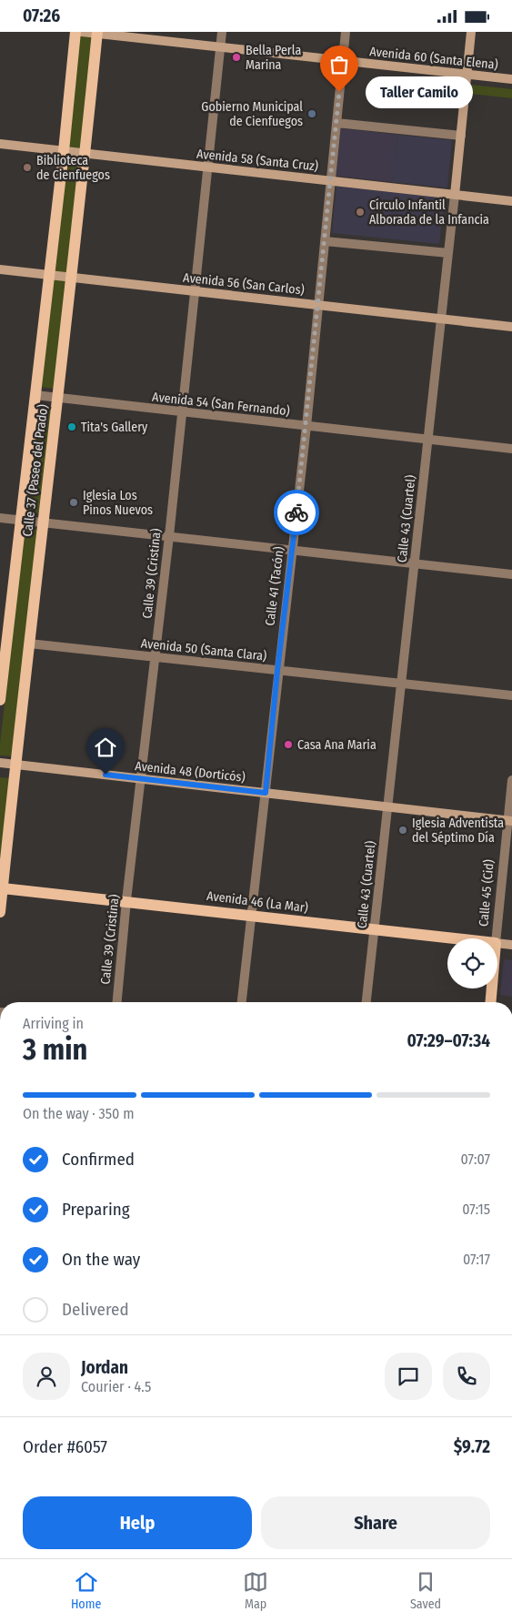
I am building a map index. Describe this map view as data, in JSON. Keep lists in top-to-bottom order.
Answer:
{
  "streets": {
    "main road": ["Calle 37 (Paseo del Prado)", "Calle 45 (Cid)", "Avenida 46 (La Mar)"],
    "street": [
      "Avenida 60 (Santa Elena)",
      "Avenida 58 (Santa Cruz)",
      "Avenida 56 (San Carlos)",
      "Avenida 54 (San Fernando)",
      "Calle 43 (Cuartel)",
      "Calle 39 (Cristina)",
      "Calle 41 (Tacón)",
      "Avenida 50 (Santa Clara)",
      "Avenida 48 (Dorticós)"
    ]
  },
  "crossings": [
    ["Avenida 60 (Santa Elena)", "Calle 37 (Paseo del Prado)"],
    ["Avenida 60 (Santa Elena)", "Calle 43 (Cuartel)"],
    ["Avenida 60 (Santa Elena)", "Calle 39 (Cristina)"],
    ["Avenida 60 (Santa Elena)", "Calle 41 (Tacón)"],
    ["Avenida 58 (Santa Cruz)", "Calle 37 (Paseo del Prado)"],
    ["Avenida 58 (Santa Cruz)", "Calle 43 (Cuartel)"],
    ["Avenida 58 (Santa Cruz)", "Calle 39 (Cristina)"],
    ["Avenida 58 (Santa Cruz)", "Calle 41 (Tacón)"],
    ["Avenida 56 (San Carlos)", "Calle 37 (Paseo del Prado)"],
    ["Avenida 56 (San Carlos)", "Calle 43 (Cuartel)"],
    ["Avenida 56 (San Carlos)", "Calle 39 (Cristina)"],
    ["Avenida 56 (San Carlos)", "Calle 41 (Tacón)"],
    ["Avenida 54 (San Fernando)", "Calle 37 (Paseo del Prado)"],
    ["Avenida 54 (San Fernando)", "Calle 43 (Cuartel)"],
    ["Avenida 54 (San Fernando)", "Calle 39 (Cristina)"],
    ["Avenida 54 (San Fernando)", "Calle 41 (Tacón)"],
    ["Calle 37 (Paseo del Prado)", "Avenida 50 (Santa Clara)"],
    ["Calle 37 (Paseo del Prado)", "Avenida 48 (Dorticós)"],
    ["Calle 37 (Paseo del Prado)", "Avenida 46 (La Mar)"],
    ["Calle 43 (Cuartel)", "Avenida 50 (Santa Clara)"],
    ["Calle 43 (Cuartel)", "Avenida 48 (Dorticós)"],
    ["Calle 43 (Cuartel)", "Avenida 46 (La Mar)"],
    ["Calle 39 (Cristina)", "Avenida 50 (Santa Clara)"],
    ["Calle 39 (Cristina)", "Avenida 48 (Dorticós)"],
    ["Calle 39 (Cristina)", "Avenida 46 (La Mar)"],
    ["Calle 41 (Tacón)", "Avenida 50 (Santa Clara)"],
    ["Calle 41 (Tacón)", "Avenida 48 (Dorticós)"],
    ["Calle 41 (Tacón)", "Avenida 46 (La Mar)"],
    ["Avenida 48 (Dorticós)", "Calle 45 (Cid)"]
  ],
  "places": [
    "Bella Perla Marina",
    "Taller Camilo",
    "Gobierno Municipal de Cienfuegos",
    "Biblioteca de Cienfuegos",
    "Círculo Infantil Alborada de la Infancia",
    "Tita's Gallery",
    "Iglesia Los Pinos Nuevos",
    "Casa Ana Maria",
    "Iglesia Adventista del Séptimo Día"
  ],
  "page": {
    "status": "07:26",
    "bubble": "Taller Camilo",
    "heading": ["3 min", "Arriving in", "07:29–07:34"],
    "panel": [
      "Jordan",
      "Courier · 4.5",
      "Order #6057",
      "$9.72"
    ],
    "bar": "On the way · 350 m",
    "list": [
      ["Confirmed", "07:07"],
      ["Preparing", "07:15"],
      ["On the way", "07:17"],
      "Delivered"
    ],
    "buttons": ["Help", "Share"],
    "tabs": ["Home", "Map", "Saved"]
  }
}
